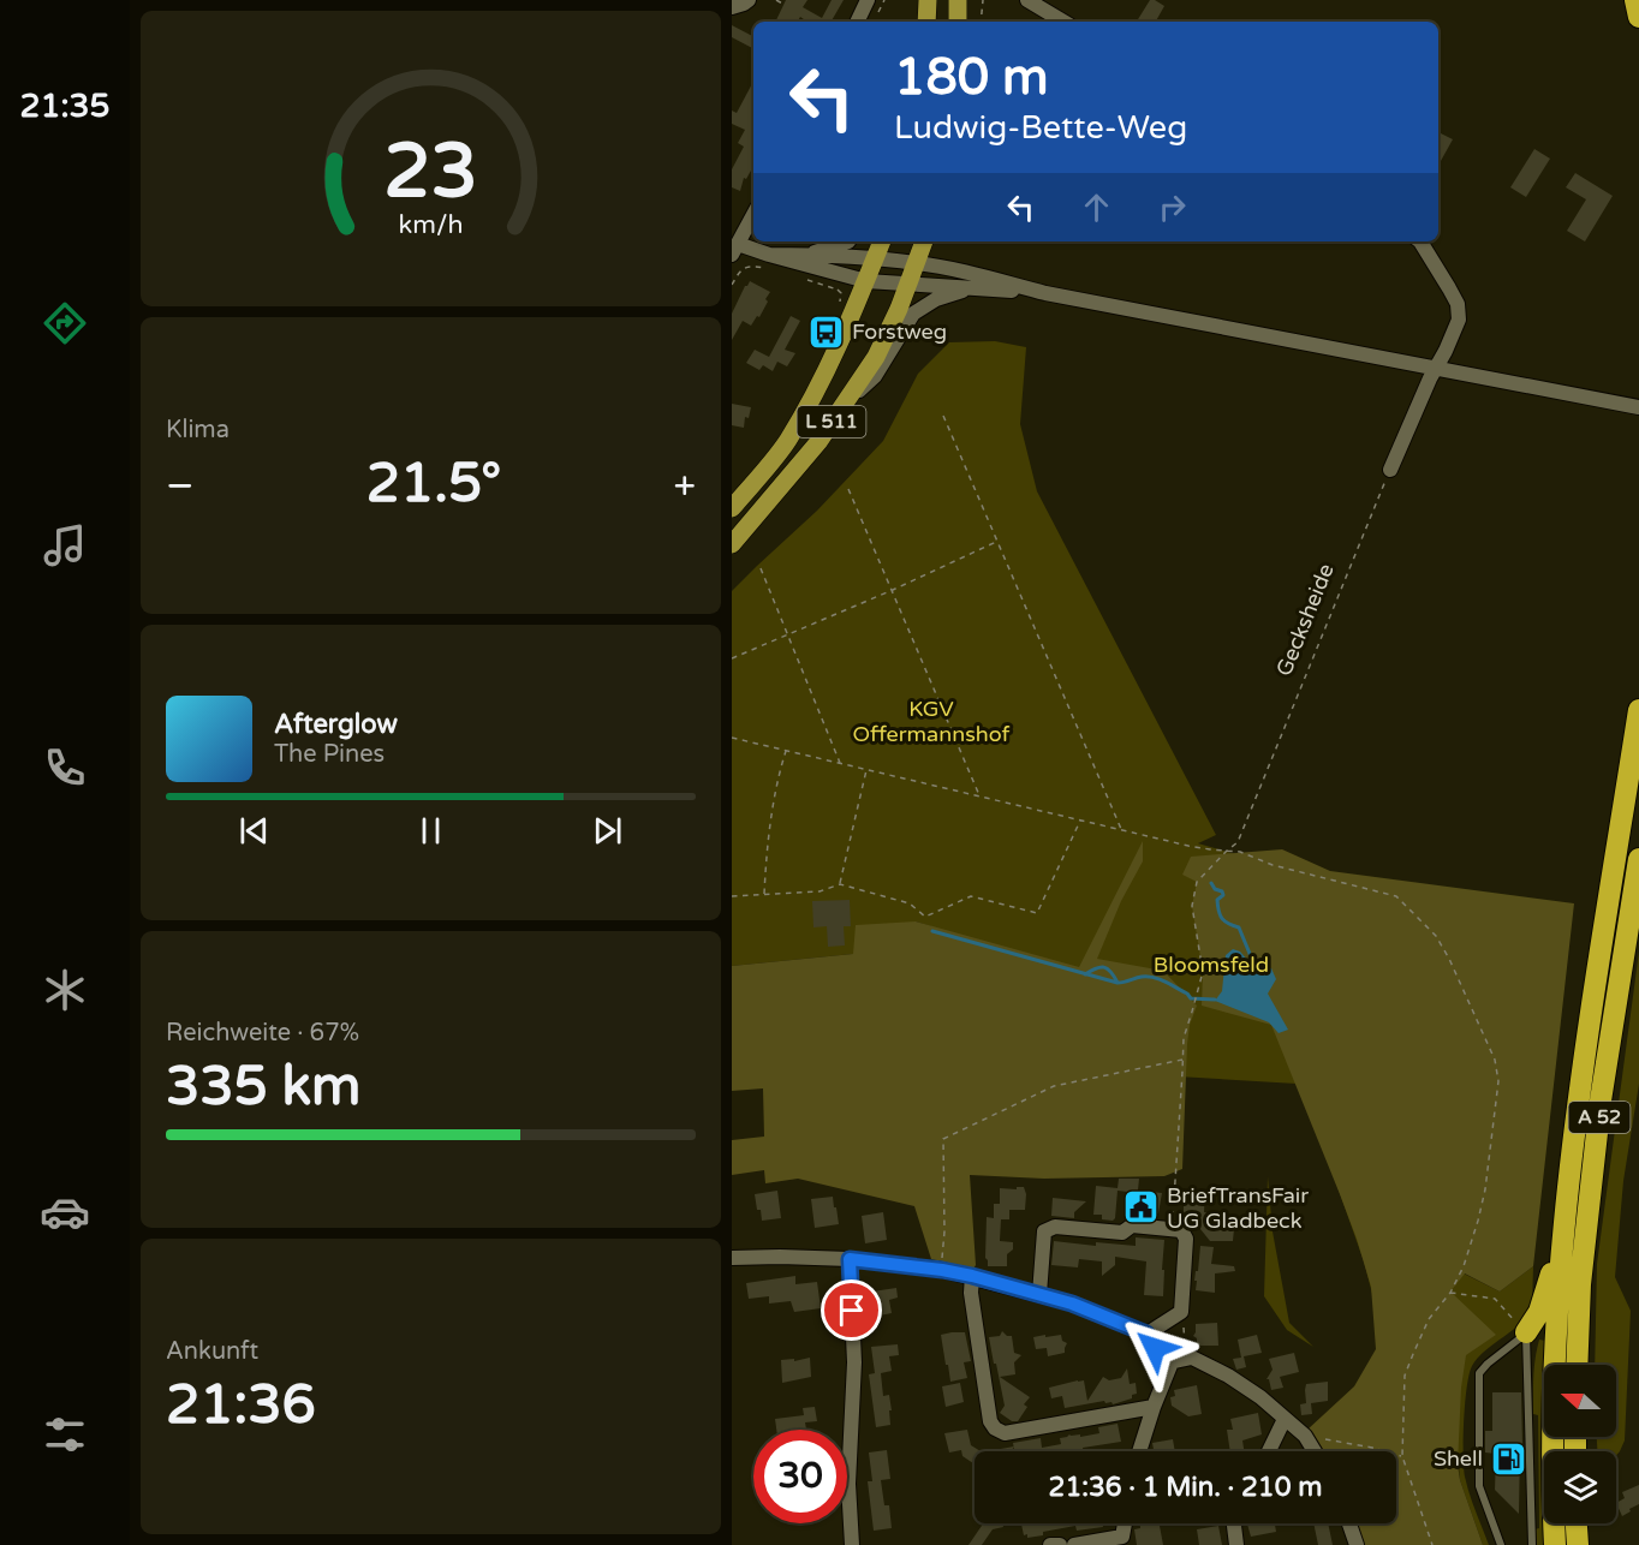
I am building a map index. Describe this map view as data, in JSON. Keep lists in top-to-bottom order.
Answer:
{
  "streets": {
    "highway": ["A 52"],
    "main road": ["L 511"],
    "path": ["Gecksheide"]
  },
  "parks": ["KGV Offermannshof", "Bloomsfeld"],
  "places": {
    "bus stop": ["Forstweg"],
    "public building": ["BriefTransFair UG Gladbeck"],
    "fuel station": ["Shell"]
  },
  "north": "left",
  "page": {
    "tabs": "21:35",
    "turn": ["180 m", "Ludwig-Bette-Weg"],
    "tile": [
      "Klima",
      ["Reichweite · 67%", "335 km"],
      ["Ankunft", "21:36"]
    ],
    "heat": ["−", "21.5°", "+"],
    "song": ["Afterglow", "The Pines"],
    "limit": "30",
    "trip": "21:36 · 1 Min. · 210 m",
    "gauge": ["23", "km/h"]
  }
}
